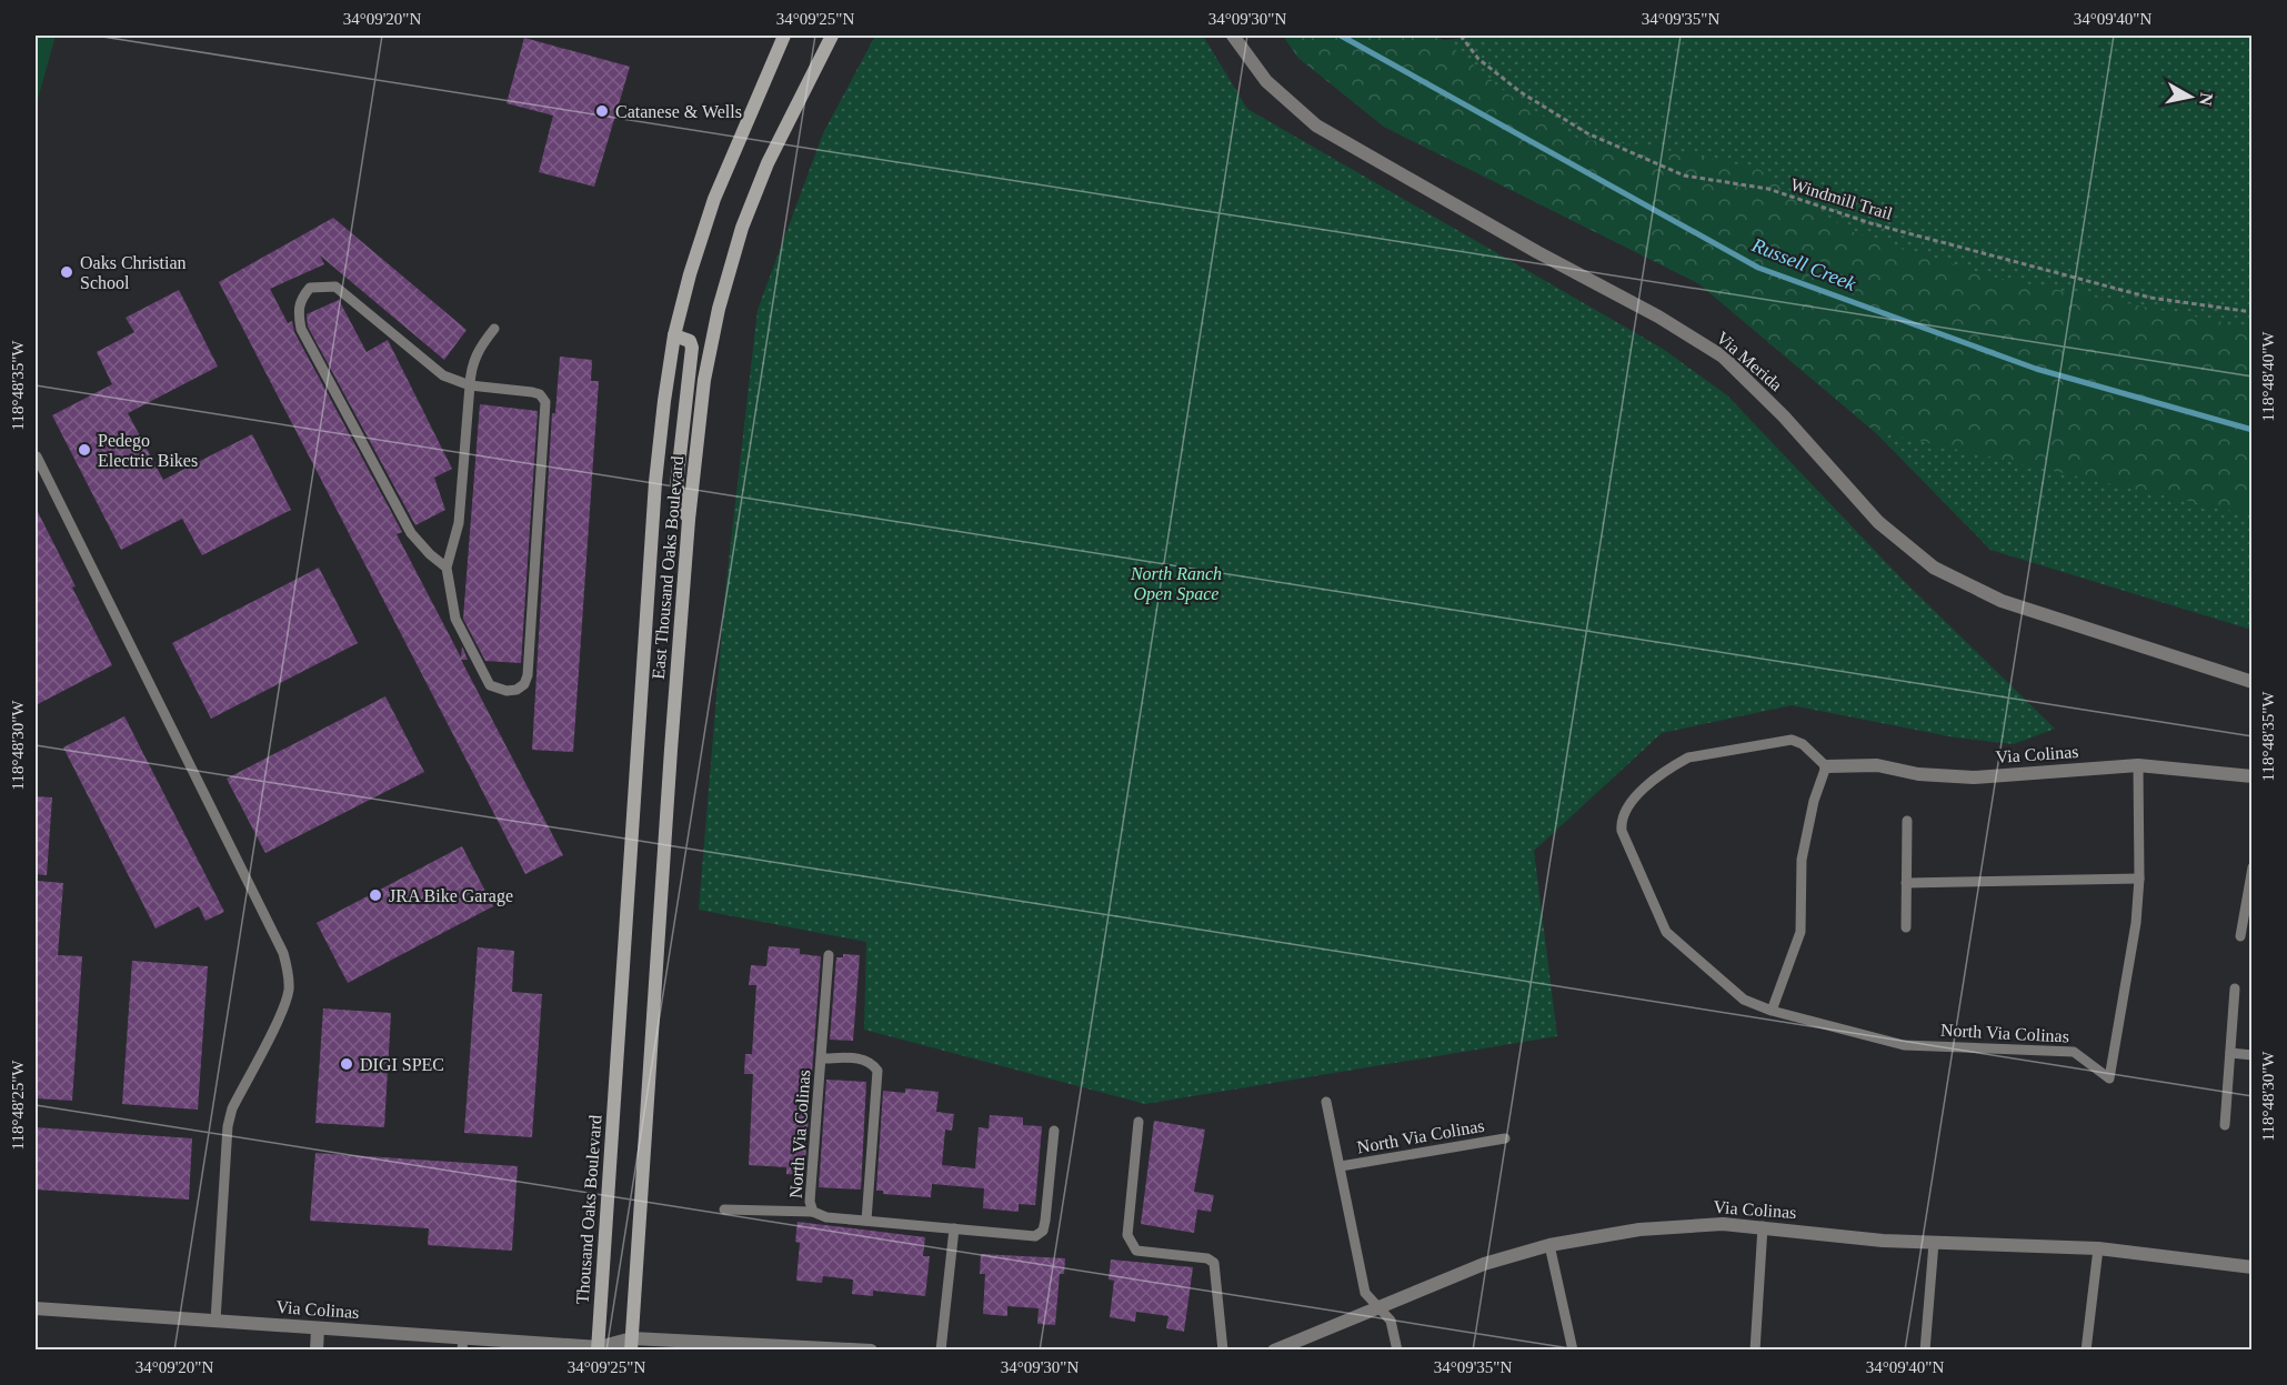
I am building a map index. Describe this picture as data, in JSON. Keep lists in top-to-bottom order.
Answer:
{
  "streets": {
    "main road": ["East Thousand Oaks Boulevard", "Thousand Oaks Boulevard"],
    "street": ["Via Merida", "Via Colinas"],
    "lane": ["North Via Colinas"],
    "path": ["Windmill Trail"]
  },
  "crossings": [
    ["East Thousand Oaks Boulevard", "Via Colinas"],
    ["East Thousand Oaks Boulevard", "Thousand Oaks Boulevard"],
    ["Via Colinas", "North Via Colinas"],
    ["Via Colinas", "Thousand Oaks Boulevard"]
  ],
  "water": ["Russell Creek"],
  "parks": ["North Ranch Open Space"],
  "places": [
    "Catanese & Wells",
    "Oaks Christian School",
    "Pedego Electric Bikes",
    "JRA Bike Garage",
    "DIGI SPEC"
  ],
  "north": "right",
  "coordinates": [
    "34°09'20\"N",
    "34°09'25\"N",
    "34°09'30\"N",
    "34°09'35\"N",
    "34°09'40\"N",
    "118°48'40\"W",
    "118°48'35\"W",
    "118°48'30\"W",
    "118°48'25\"W"
  ]
}
